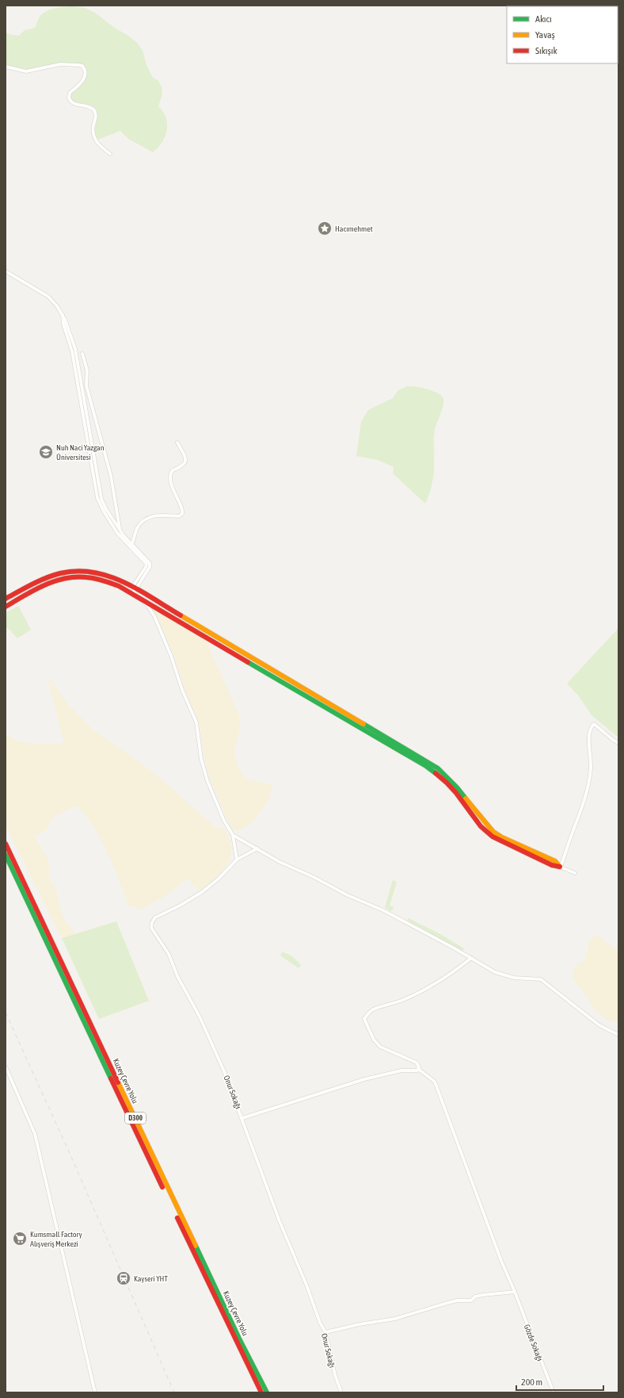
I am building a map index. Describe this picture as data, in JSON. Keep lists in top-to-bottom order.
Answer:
{
  "streets": {
    "main road": ["Kuzey Çevre Yolu", "D300"],
    "street": ["Onur Sokağı", "Gözde Sokağı"]
  },
  "places": {
    "place": ["Hacımehmet"],
    "school or university": ["Nuh Naci Yazgan Üniversitesi"],
    "supermarket": ["Kumsmall Factory Alışveriş Merkezi"],
    "station": ["Kayseri YHT"]
  },
  "legend": ["Akıcı", "Yavaş", "Sıkışık"],
  "scale_bar": "200 m"
}
